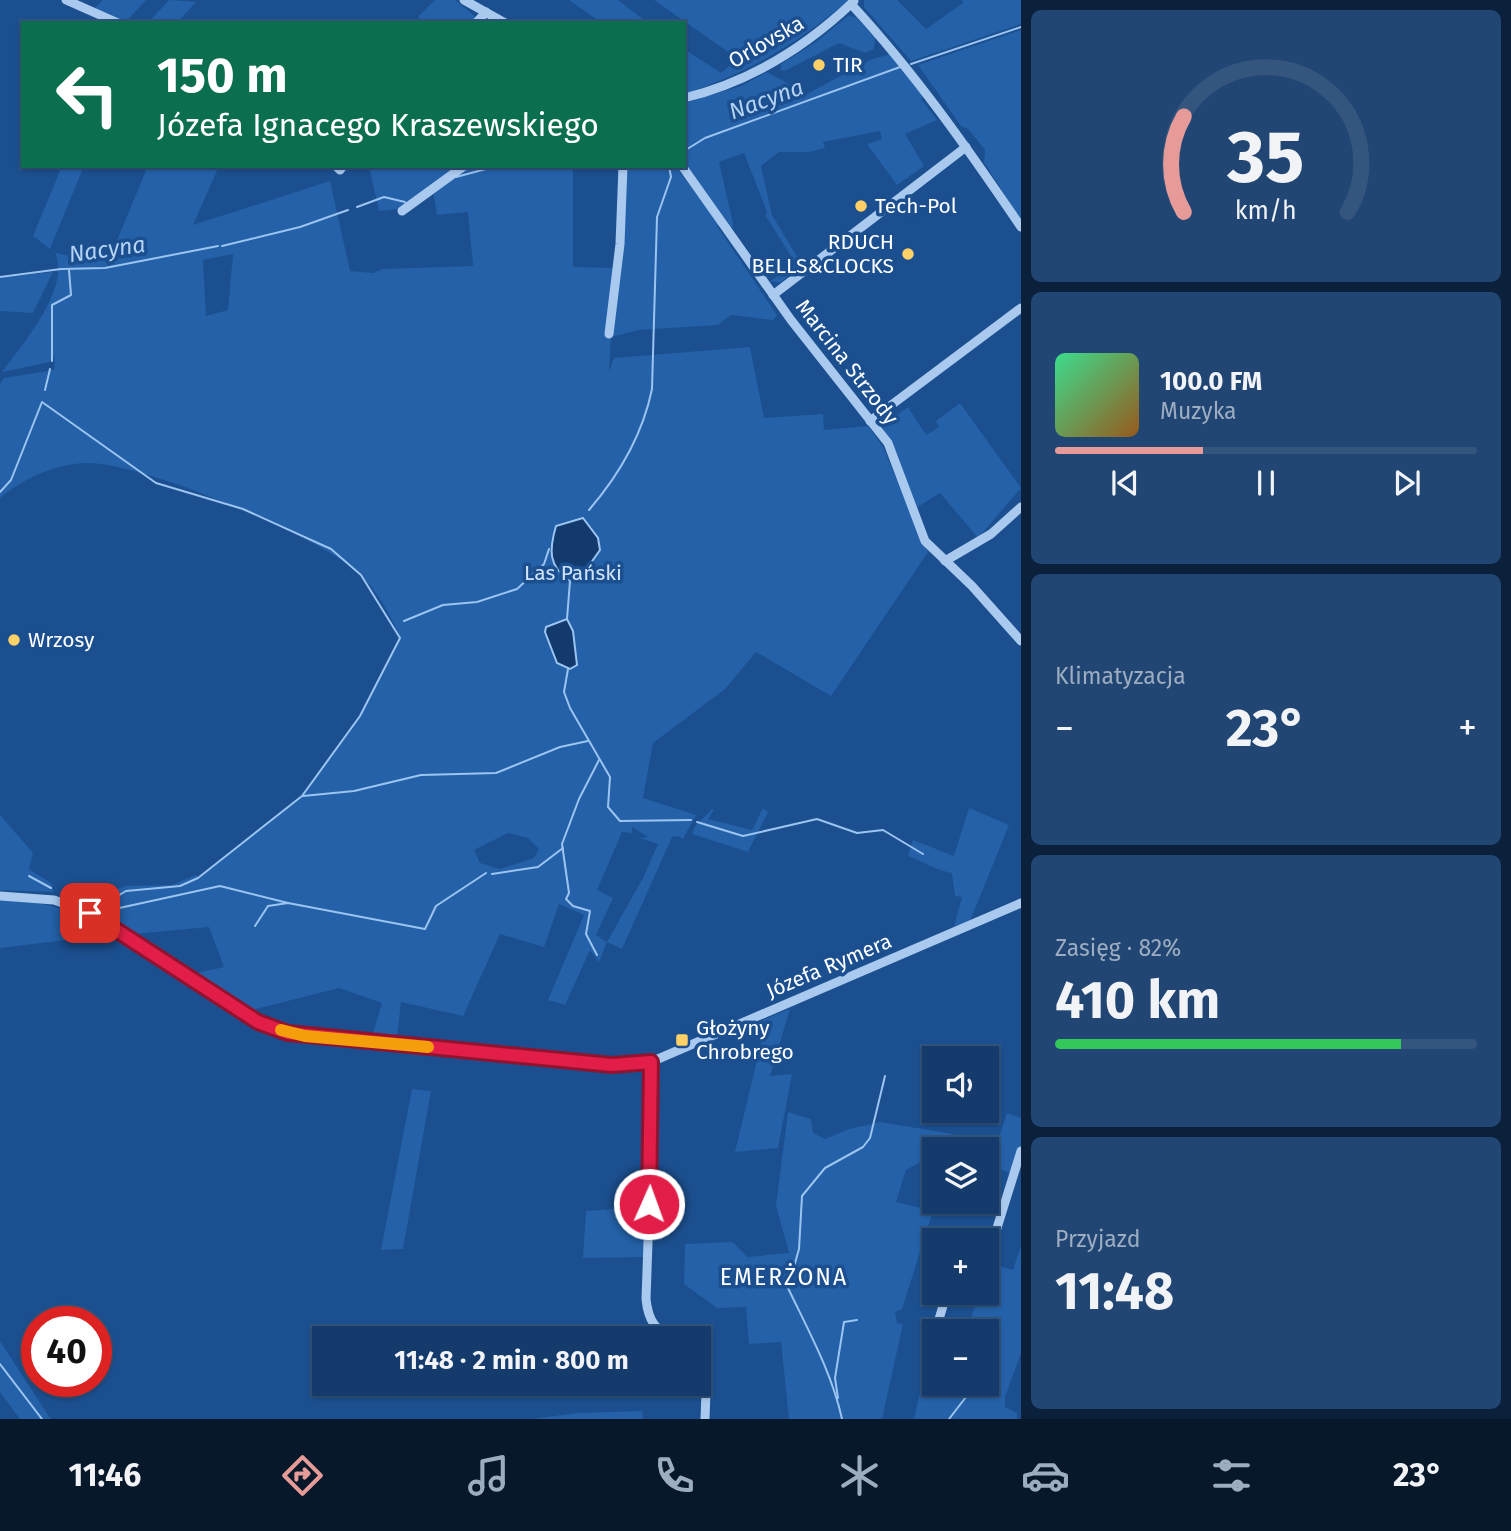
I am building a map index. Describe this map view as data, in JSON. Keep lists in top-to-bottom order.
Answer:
{
  "streets": {
    "street": ["Orlovska", "Marcina Strzody", "Józefa Rymera"]
  },
  "districts": ["EMERŻONA"],
  "water": ["Nacyna"],
  "parks": ["Las Pański"],
  "places": {
    "other": [
      "TIR",
      "Tech-Pol",
      "RDUCH BELLS&CLOCKS",
      "Wrzosy"
    ],
    "transit": ["Głożyny Chrobrego"]
  },
  "page": {
    "turn": ["150 m", "Józefa Ignacego Kraszewskiego"],
    "song": ["100.0 FM", "Muzyka"],
    "tile": [
      "Klimatyzacja",
      ["Zasięg · 82%", "410 km"],
      ["Przyjazd", "11:48"]
    ],
    "heat": ["−", "23°", "+"],
    "map_buttons": ["+", "−"],
    "limit": "40",
    "trip": "11:48 · 2 min · 800 m",
    "tabs": ["11:46", "23°"],
    "gauge": ["35", "km/h"]
  }
}
